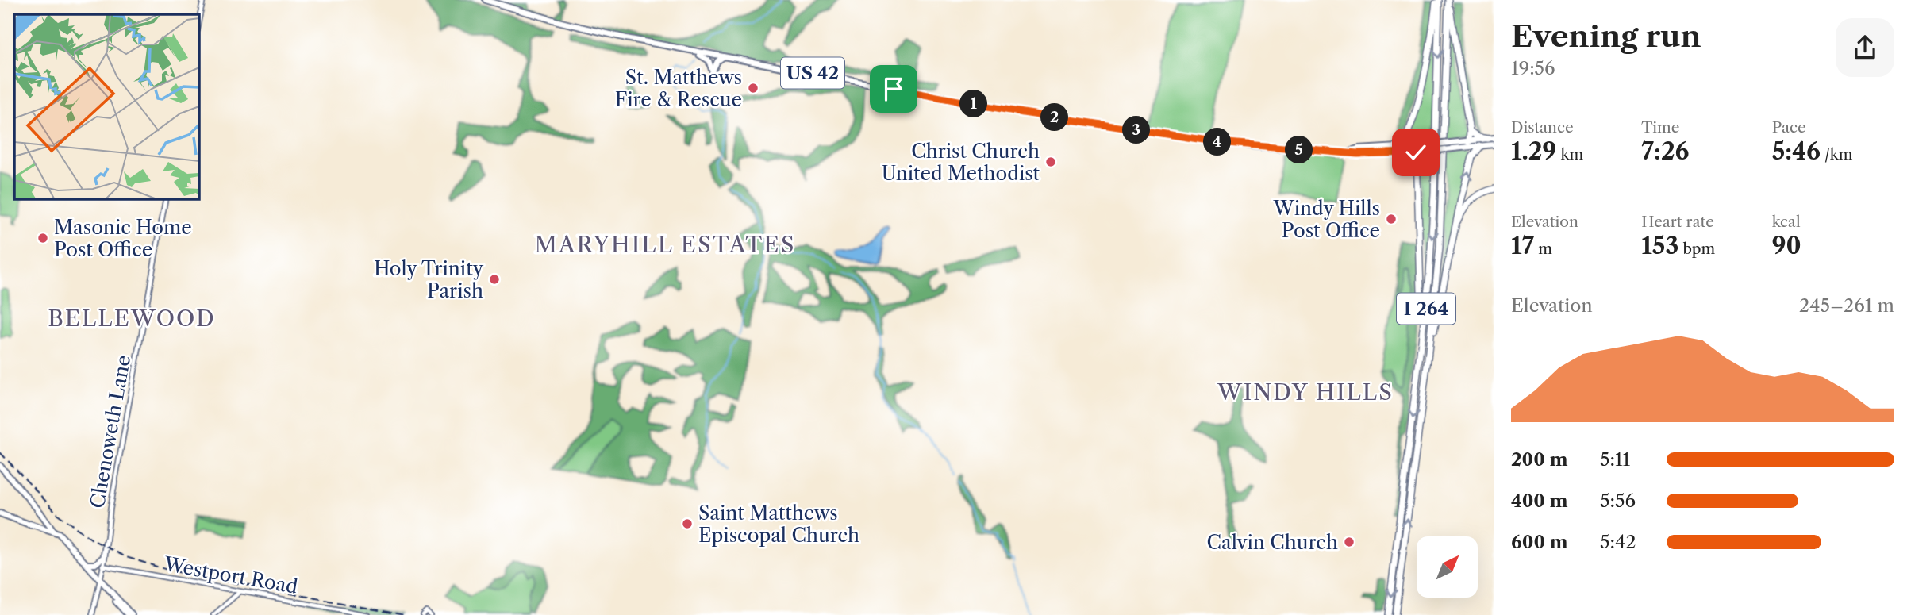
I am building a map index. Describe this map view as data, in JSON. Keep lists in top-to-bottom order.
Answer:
{
  "streets": {
    "highway": ["I 264"],
    "main road": ["US 42", "Chenoweth Lane", "Westport Road"]
  },
  "crossings": [
    ["Chenoweth Lane", "Westport Road"]
  ],
  "districts": ["MARYHILL ESTATES", "BELLEWOOD", "WINDY HILLS"],
  "places": [
    "St. Matthews Fire & Rescue",
    "Christ Church United Methodist",
    "Windy Hills Post Office",
    "Masonic Home Post Office",
    "Holy Trinity Parish",
    "Saint Matthews Episcopal Church",
    "Calvin Church"
  ],
  "north": "top right",
  "page": {
    "heading": ["Evening run", "19:56"],
    "pins": [
      "1",
      "2",
      "3",
      "4",
      "5"
    ],
    "stats": [
      ["Distance", "1.29 km"],
      ["Time", "7:26"],
      ["Pace", "5:46 /km"],
      ["Elevation", "17 m"],
      ["Heart rate", "153 bpm"],
      ["kcal", "90"]
    ],
    "chart": ["Elevation", "245–261 m"],
    "list": [
      {
        "name": "200 m",
        "note": "5:11"
      },
      {
        "name": "400 m",
        "note": "5:56"
      },
      {
        "name": "600 m",
        "note": "5:42"
      }
    ]
  }
}
